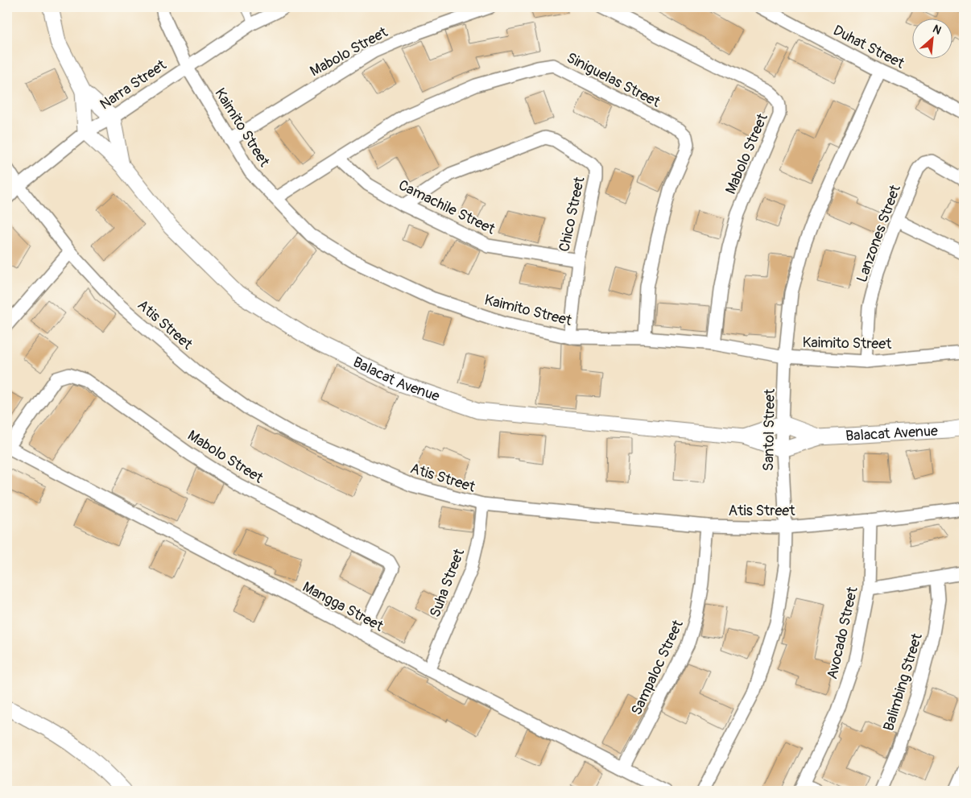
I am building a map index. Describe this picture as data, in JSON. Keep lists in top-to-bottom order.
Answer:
{
  "streets": {
    "street": [
      "Duhat Street",
      "Mabolo Street",
      "Siniguelas Street",
      "Narra Street",
      "Kaimito Street",
      "Camachile Street",
      "Chico Street",
      "Lanzones Street",
      "Atis Street",
      "Balacat Avenue",
      "Santol Street",
      "Suha Street",
      "Mangga Street",
      "Avocado Street",
      "Sampaloc Street",
      "Balimbing Street"
    ]
  },
  "crossings": [
    ["Duhat Street", "Santol Street"],
    ["Mabolo Street", "Kaimito Street"],
    ["Mabolo Street", "Mangga Street"],
    ["Siniguelas Street", "Kaimito Street"],
    ["Siniguelas Street", "Camachile Street"],
    ["Narra Street", "Kaimito Street"],
    ["Narra Street", "Atis Street"],
    ["Narra Street", "Balacat Avenue"],
    ["Kaimito Street", "Chico Street"],
    ["Kaimito Street", "Lanzones Street"],
    ["Kaimito Street", "Santol Street"],
    ["Camachile Street", "Chico Street"],
    ["Atis Street", "Santol Street"],
    ["Atis Street", "Suha Street"],
    ["Atis Street", "Avocado Street"],
    ["Atis Street", "Sampaloc Street"],
    ["Balacat Avenue", "Santol Street"],
    ["Suha Street", "Mangga Street"],
    ["Mangga Street", "Sampaloc Street"]
  ],
  "north": "top right"
}
